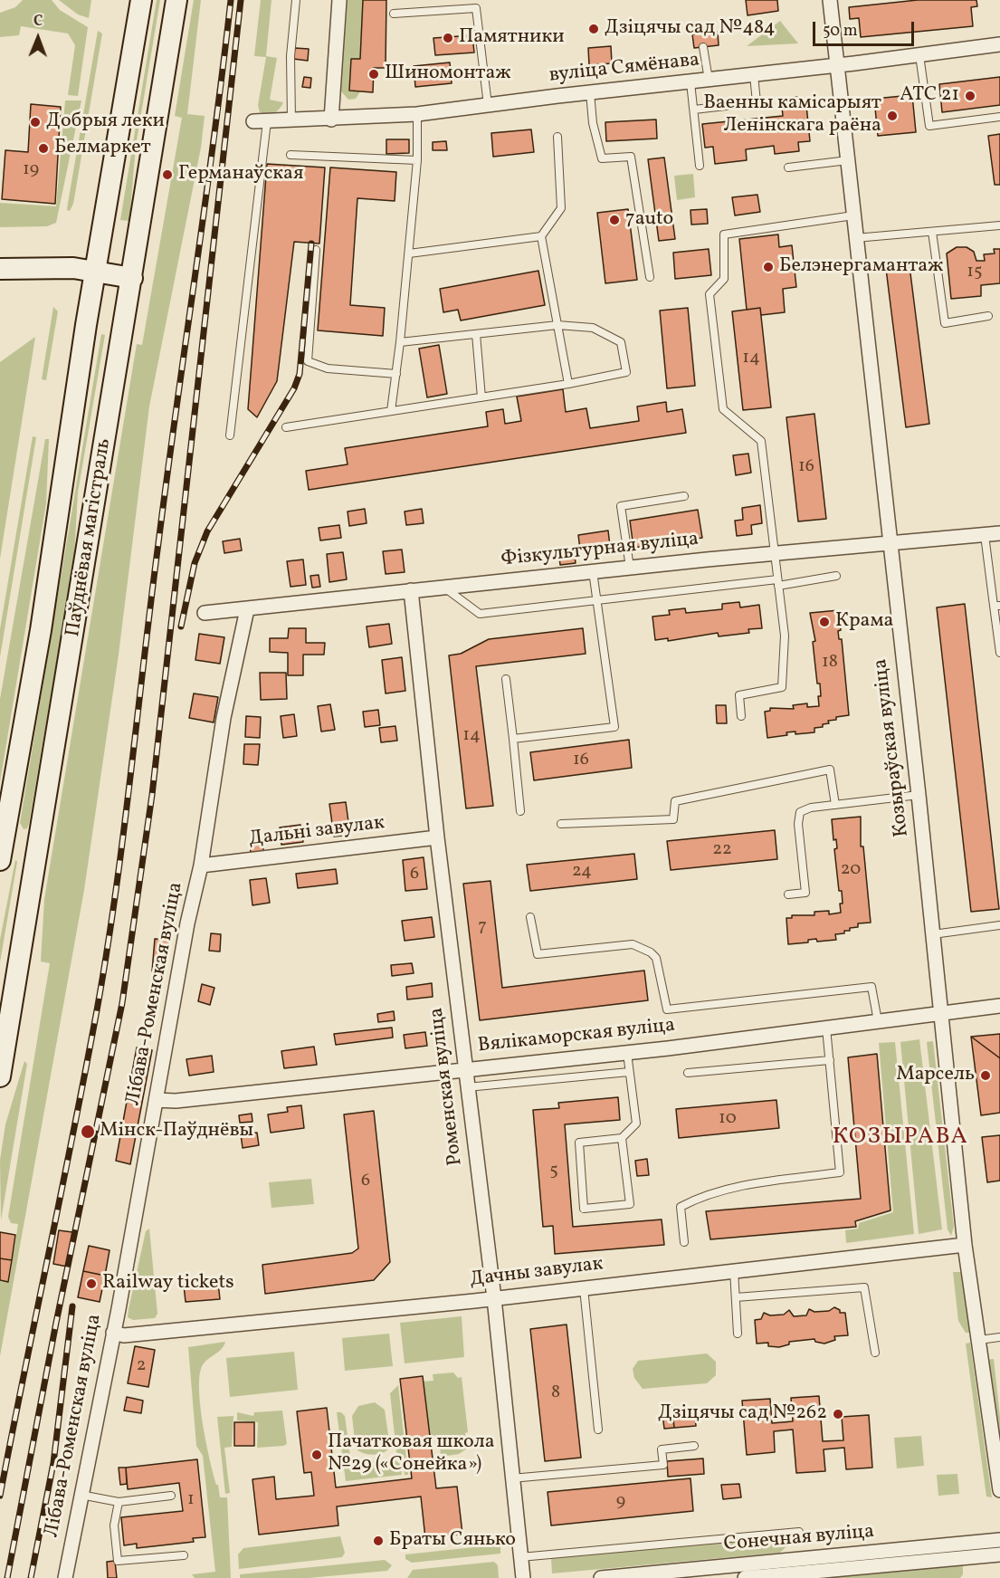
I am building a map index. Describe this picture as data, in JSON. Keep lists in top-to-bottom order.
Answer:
{
  "streets": {
    "main road": ["Паўднёвая магістраль"],
    "street": [
      "вуліца Сямёнава",
      "Фізкультурная вуліца",
      "Козыраўская вуліца",
      "Дальні завулак",
      "Лібава-Роменская вуліца",
      "Вялікаморская вуліца",
      "Роменская вуліца",
      "Дачны завулак",
      "Сонечная вуліца"
    ]
  },
  "crossings": [
    ["вуліца Сямёнава", "Козыраўская вуліца"],
    ["Фізкультурная вуліца", "Козыраўская вуліца"],
    ["Фізкультурная вуліца", "Лібава-Роменская вуліца"],
    ["Фізкультурная вуліца", "Роменская вуліца"],
    ["Козыраўская вуліца", "Вялікаморская вуліца"],
    ["Козыраўская вуліца", "Дачны завулак"],
    ["Дальні завулак", "Лібава-Роменская вуліца"],
    ["Дальні завулак", "Роменская вуліца"],
    ["Лібава-Роменская вуліца", "Вялікаморская вуліца"],
    ["Лібава-Роменская вуліца", "Дачны завулак"],
    ["Вялікаморская вуліца", "Роменская вуліца"],
    ["Роменская вуліца", "Дачны завулак"]
  ],
  "districts": ["КОЗЫРАВА"],
  "places": [
    "Дзіцячы сад №484",
    "Памятники",
    "Шиномонтаж",
    "АТС 21",
    "Ваенны камісарыят Ленінскага раёна",
    "Добрыя леки",
    "Белмаркет",
    "Германаўская",
    "7auto",
    "Белэнергамантаж",
    "Крама",
    "Марсель",
    "Мінск-Паўднёвы",
    "Railway tickets",
    "Дзіцячы сад №262",
    "Пачатковая школа №29 («Сонейка»)",
    "Браты Сянько"
  ],
  "house_numbers": [
    "19",
    "15",
    "14",
    "16",
    "18",
    "14",
    "16",
    "22",
    "20",
    "24",
    "6",
    "7",
    "10",
    "5",
    "6",
    "2",
    "8",
    "1",
    "9"
  ],
  "scale_bar": "50 m",
  "north": "top"
}
